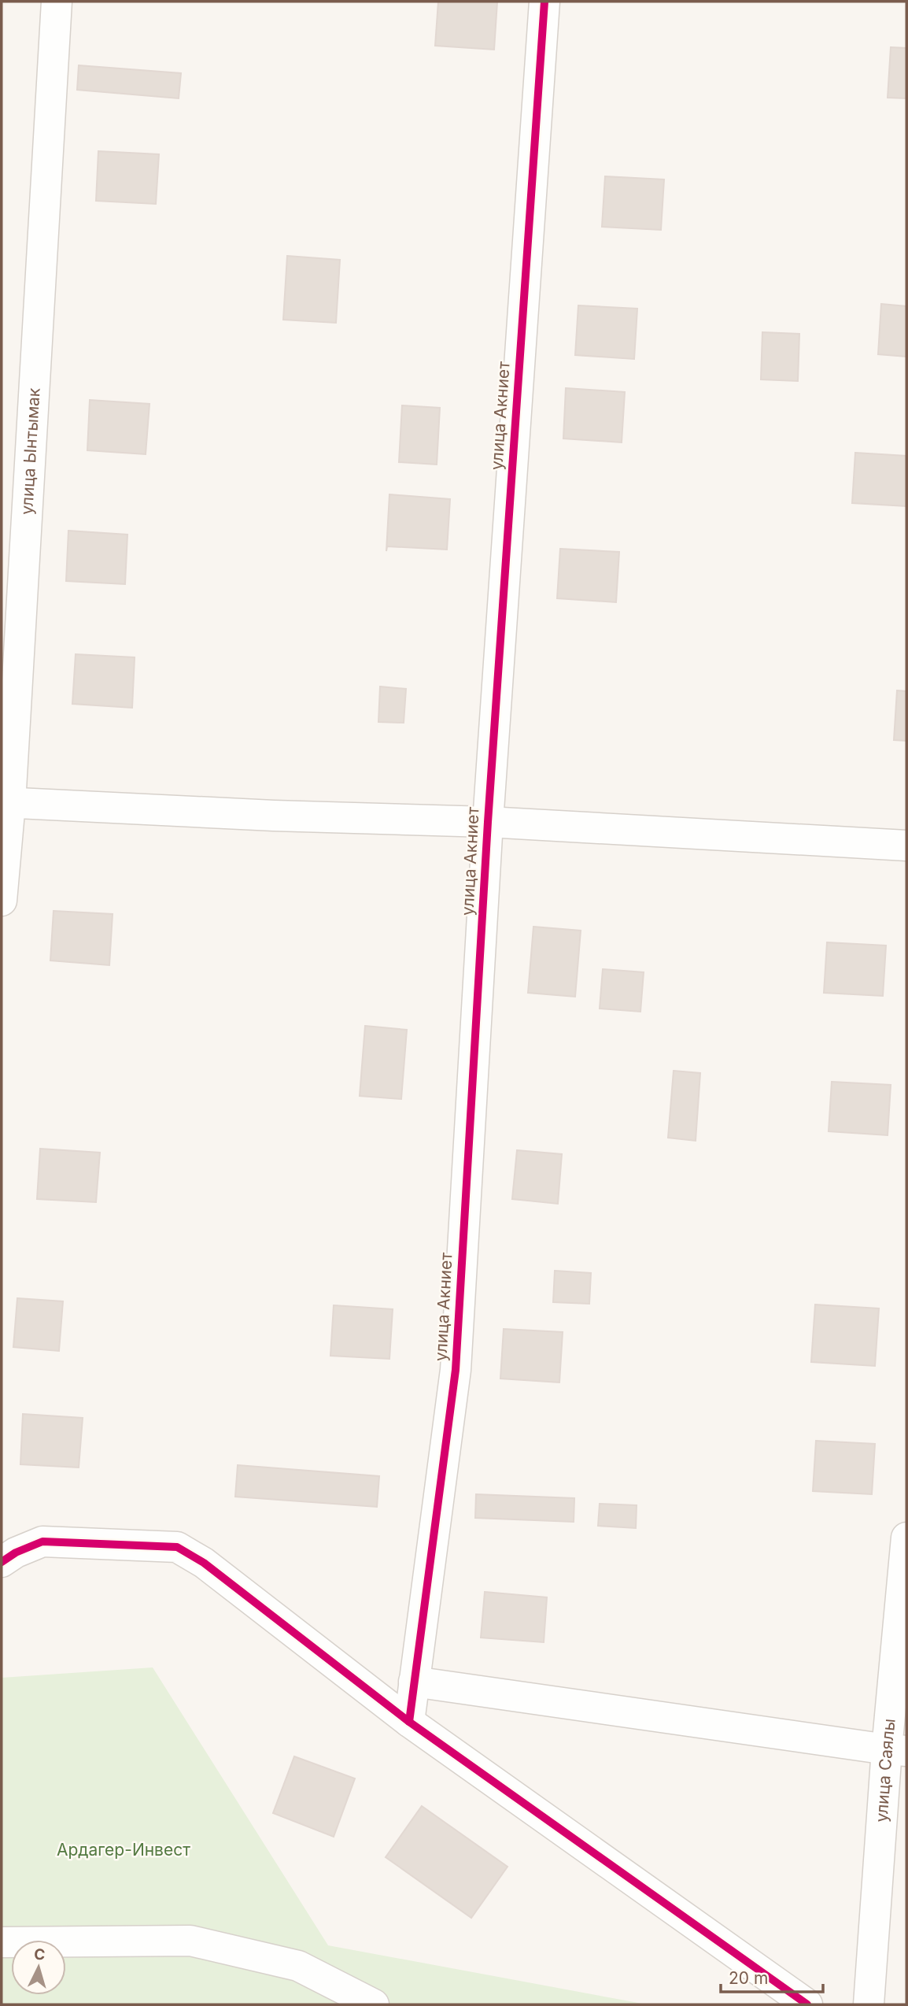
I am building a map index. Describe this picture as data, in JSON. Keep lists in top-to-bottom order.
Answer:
{
  "streets": {
    "street": ["улица Акниет", "улица Ынтымак", "улица Саялы"]
  },
  "parks": ["Ардагер-Инвест"],
  "scale_bar": "20 m",
  "north": "top"
}
